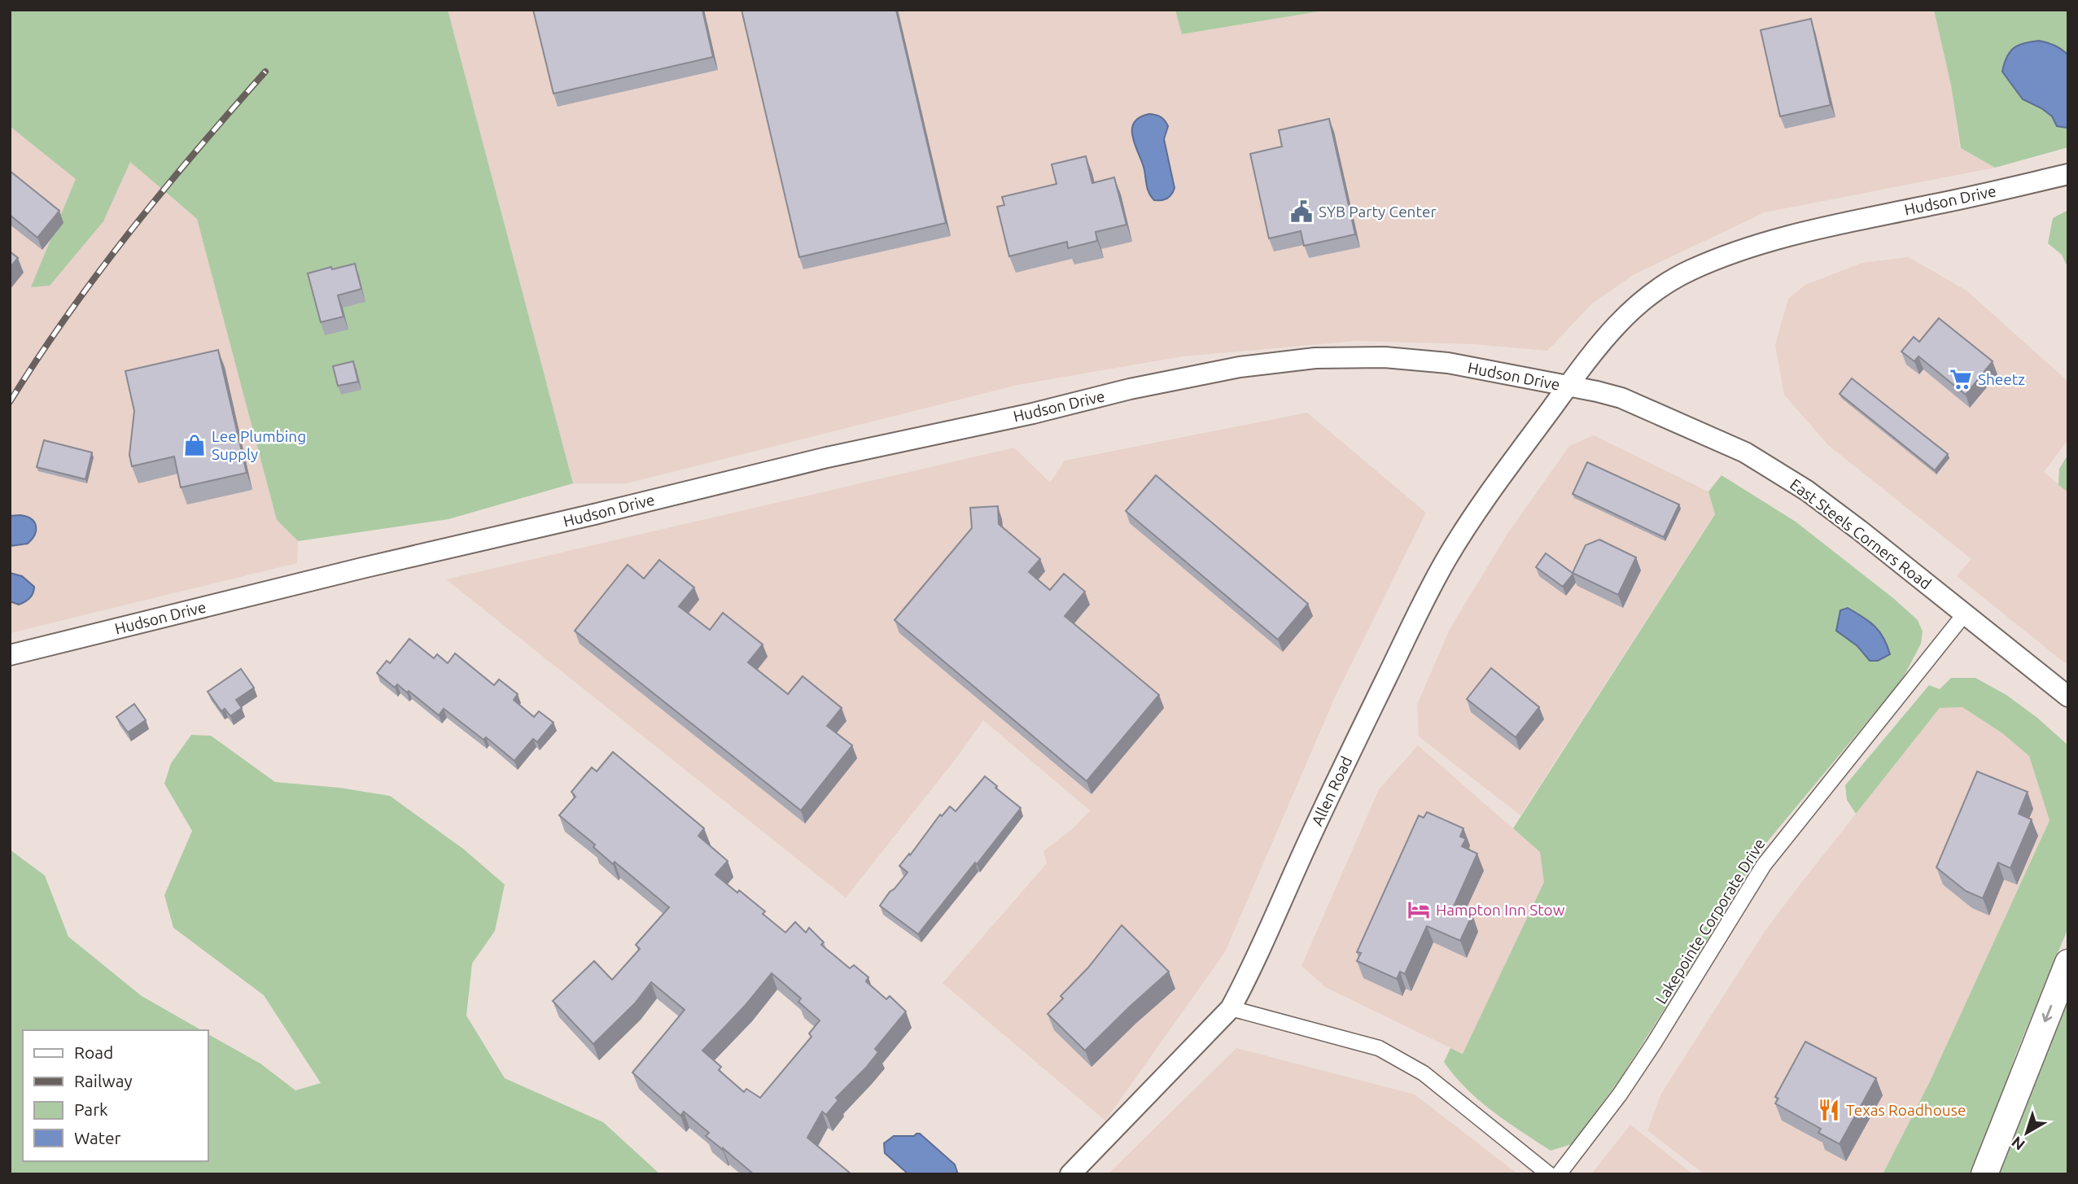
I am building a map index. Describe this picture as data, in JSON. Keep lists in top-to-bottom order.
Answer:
{
  "streets": {
    "main road": ["Hudson Drive", "East Steels Corners Road", "Allen Road"],
    "street": ["Lakepointe Corporate Drive"]
  },
  "crossings": [
    ["Hudson Drive", "East Steels Corners Road"],
    ["Hudson Drive", "Allen Road"],
    ["East Steels Corners Road", "Allen Road"],
    ["East Steels Corners Road", "Lakepointe Corporate Drive"]
  ],
  "places": {
    "public building": ["SYB Party Center"],
    "supermarket": ["Sheetz"],
    "shop": ["Lee Plumbing Supply"],
    "hotel": ["Hampton Inn Stow"],
    "restaurant": ["Texas Roadhouse"]
  },
  "legend": [
    "Road",
    "Railway",
    "Park",
    "Water"
  ],
  "north": "bottom left"
}
